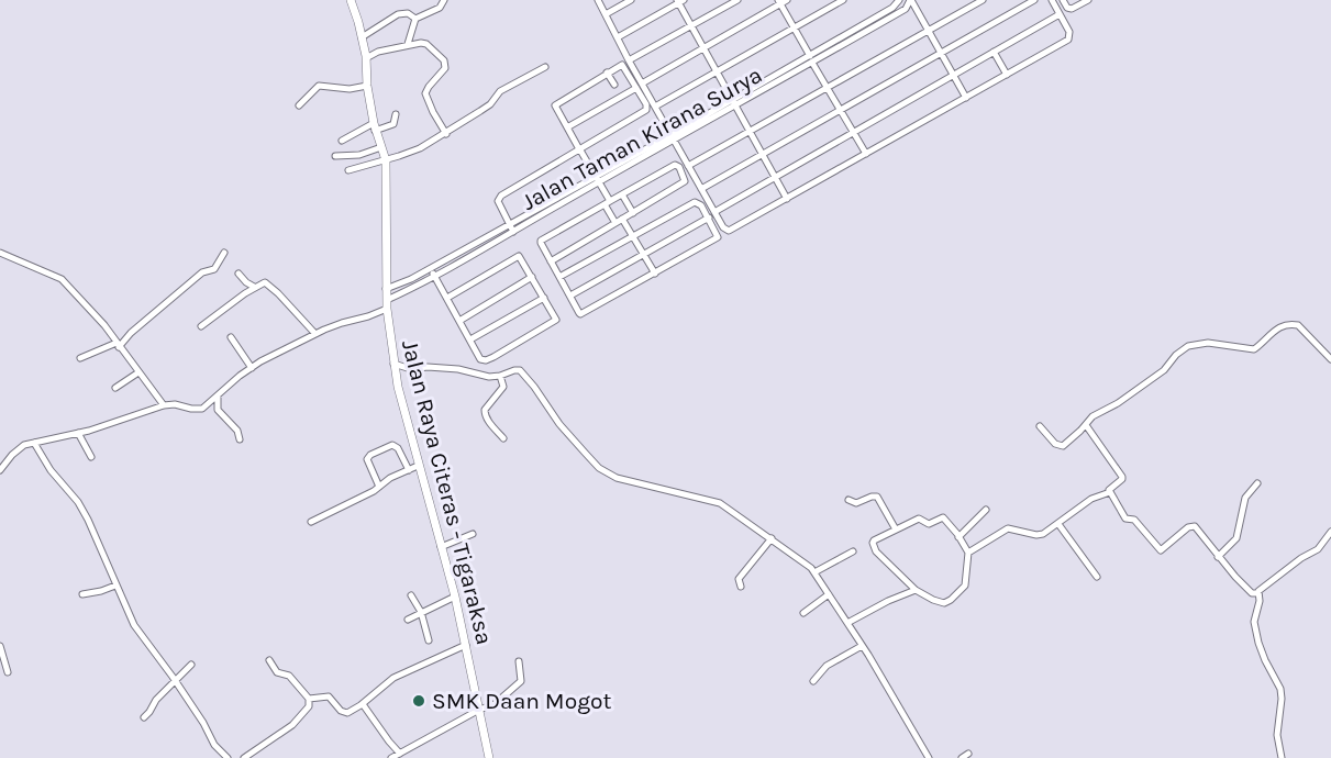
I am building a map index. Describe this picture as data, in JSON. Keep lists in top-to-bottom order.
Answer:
{
  "streets": {
    "main road": ["Jalan Raya Citeras - Tigaraksa"],
    "street": ["Jalan Taman Kirana Surya"]
  },
  "crossings": [
    ["Jalan Taman Kirana Surya", "Jalan Raya Citeras - Tigaraksa"]
  ],
  "places": ["SMK Daan Mogot"]
}
